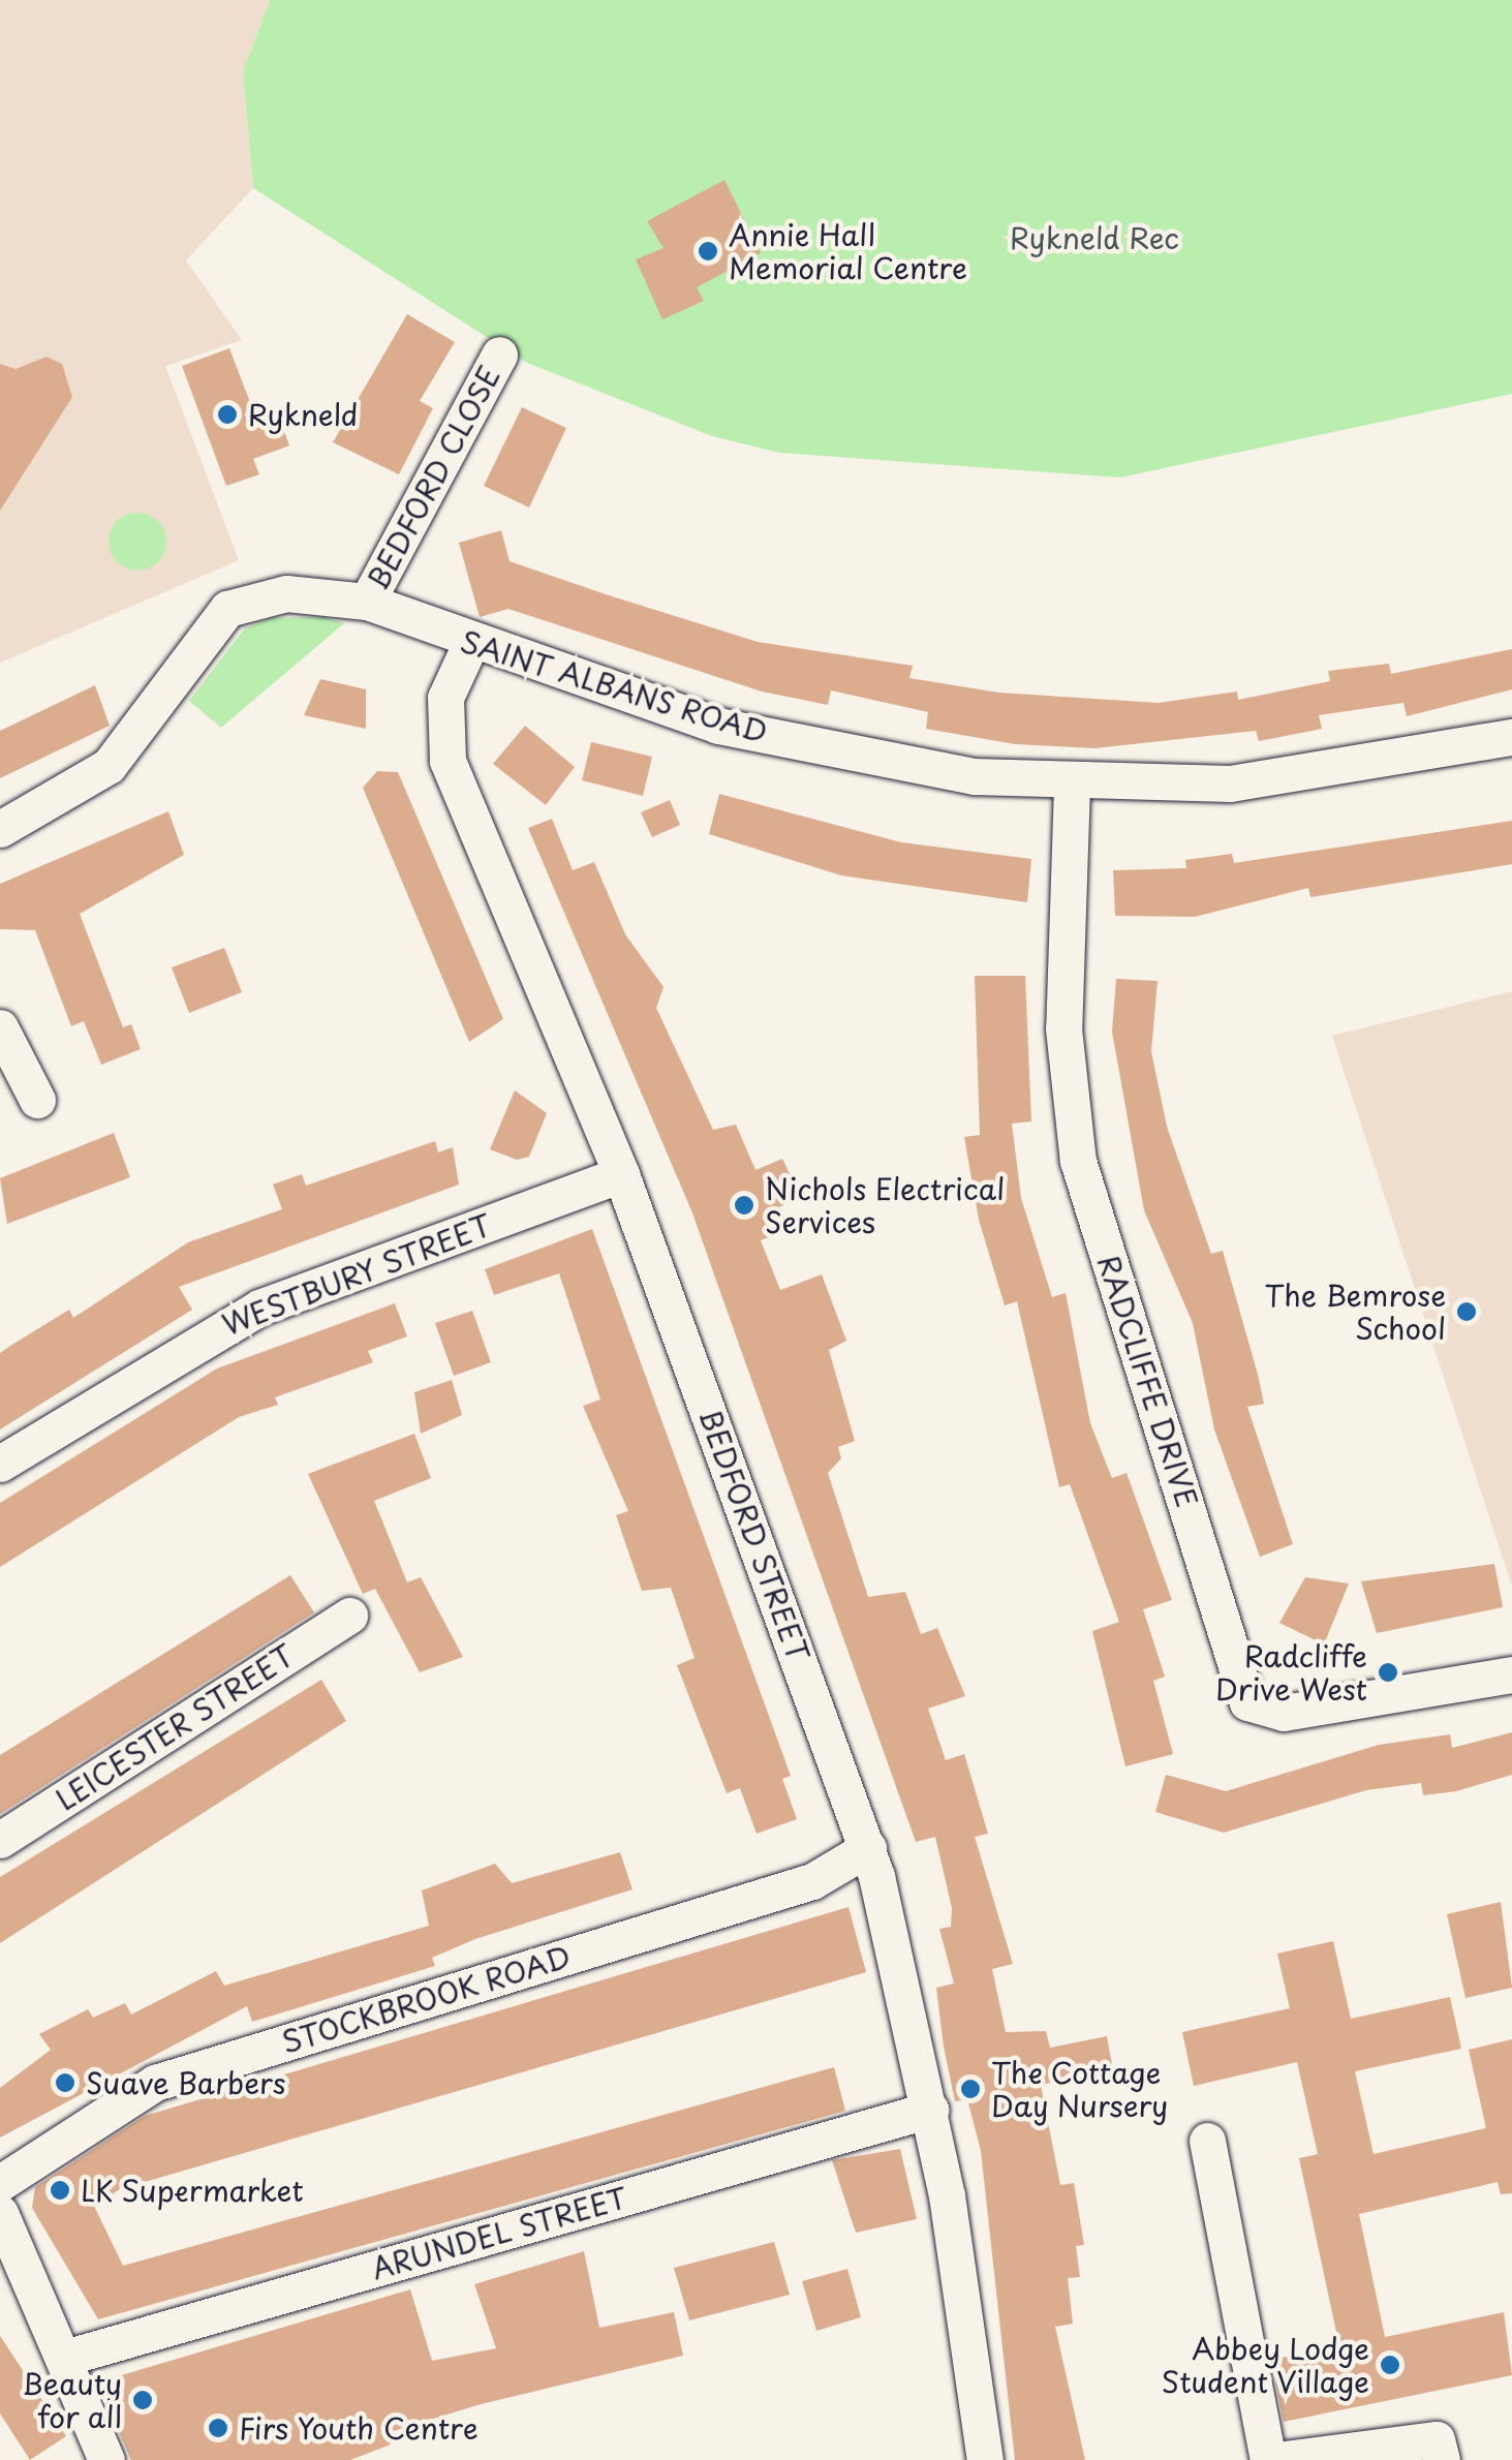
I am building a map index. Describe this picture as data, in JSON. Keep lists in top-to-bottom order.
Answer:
{
  "streets": {
    "street": [
      "BEDFORD CLOSE",
      "SAINT ALBANS ROAD",
      "WESTBURY STREET",
      "RADCLIFFE DRIVE",
      "BEDFORD STREET",
      "LEICESTER STREET",
      "STOCKBROOK ROAD",
      "ARUNDEL STREET"
    ]
  },
  "crossings": [
    ["BEDFORD CLOSE", "SAINT ALBANS ROAD"],
    ["SAINT ALBANS ROAD", "RADCLIFFE DRIVE"],
    ["SAINT ALBANS ROAD", "BEDFORD STREET"],
    ["WESTBURY STREET", "BEDFORD STREET"],
    ["BEDFORD STREET", "STOCKBROOK ROAD"],
    ["BEDFORD STREET", "ARUNDEL STREET"]
  ],
  "parks": ["Rykneld Rec"],
  "places": [
    "Annie Hall Memorial Centre",
    "Rykneld",
    "Nichols Electrical Services",
    "The Bemrose School",
    "Radcliffe Drive West",
    "Suave Barbers",
    "The Cottage Day Nursery",
    "LK Supermarket",
    "Abbey Lodge Student Village",
    "Beauty for all",
    "Firs Youth Centre"
  ]
}
